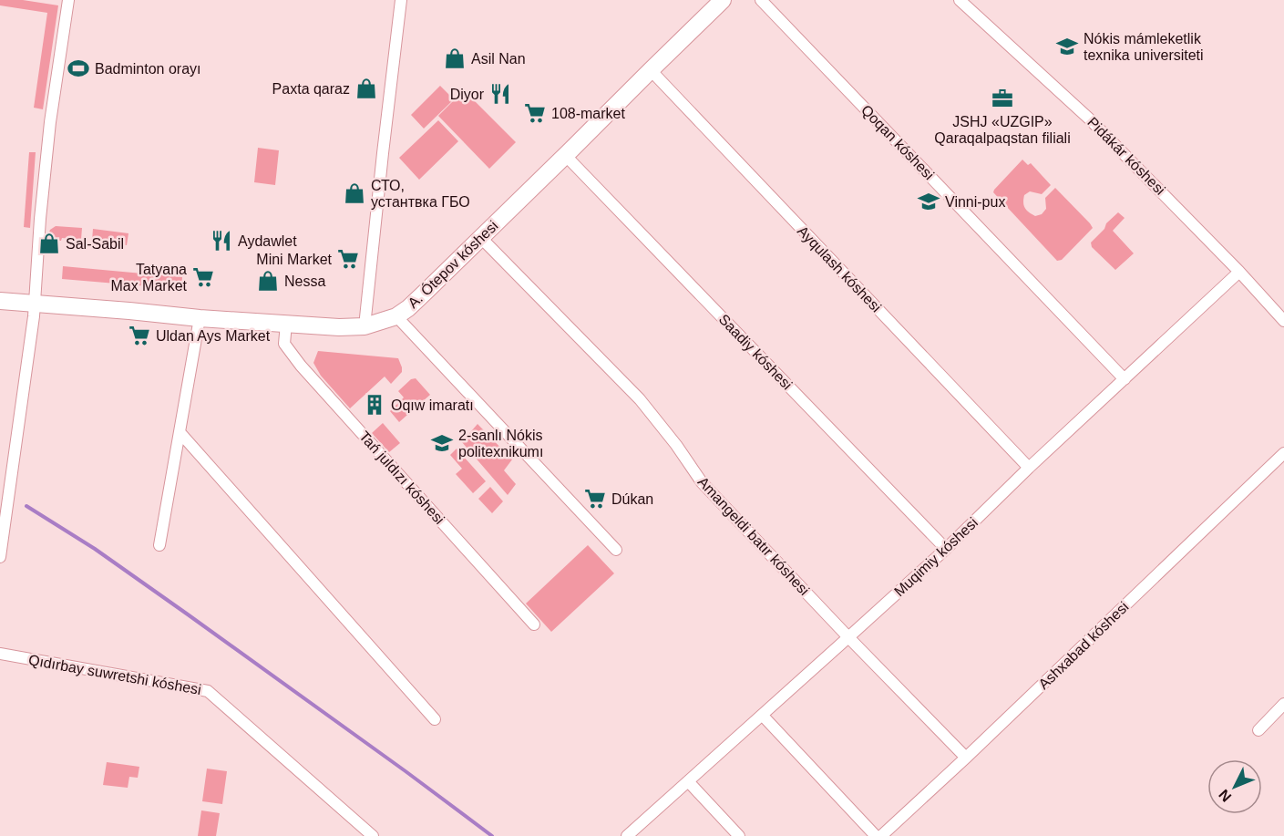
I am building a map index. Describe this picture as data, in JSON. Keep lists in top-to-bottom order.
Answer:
{
  "streets": {
    "main road": ["A. Ótepov kóshesi"],
    "street": [
      "Qoqan kóshesi",
      "Pidákár kóshesi",
      "Ayqulash kóshesi",
      "Saadiy kóshesi",
      "Tań juldızı kóshesi",
      "Amangeldi batır kóshesi",
      "Muqimiy kóshesi",
      "Ashxabad kóshesi",
      "Qıdırbay suwretshi kóshesi"
    ]
  },
  "crossings": [
    ["Qoqan kóshesi", "Muqimiy kóshesi"],
    ["Pidákár kóshesi", "Muqimiy kóshesi"],
    ["A. Ótepov kóshesi", "Ayqulash kóshesi"],
    ["A. Ótepov kóshesi", "Saadiy kóshesi"],
    ["A. Ótepov kóshesi", "Tań juldızı kóshesi"],
    ["A. Ótepov kóshesi", "Amangeldi batır kóshesi"],
    ["Ayqulash kóshesi", "Muqimiy kóshesi"],
    ["Saadiy kóshesi", "Muqimiy kóshesi"],
    ["Amangeldi batır kóshesi", "Muqimiy kóshesi"],
    ["Amangeldi batır kóshesi", "Ashxabad kóshesi"]
  ],
  "places": {
    "school or university": ["Nókis mámleketlik texnika universiteti", "Vinni-pux", "2-sanlı Nókis politexnikumı"],
    "shop": [
      "Asil Nan",
      "Paxta qaraz",
      "СТО, устантвка ГБО",
      "Sal-Sabil",
      "Nessa"
    ],
    "sports": ["Badminton orayı"],
    "restaurant": ["Diyor", "Aydawlet"],
    "office": ["JSHJ «UZGIP» Qaraqalpaqstan filiali"],
    "supermarket": [
      "108-market",
      "Mini Market",
      "Tatyana Max Market",
      "Uldan Ays Market",
      "Dúkan"
    ],
    "building": ["Oqıw imaratı"]
  },
  "north": "bottom left"
}
